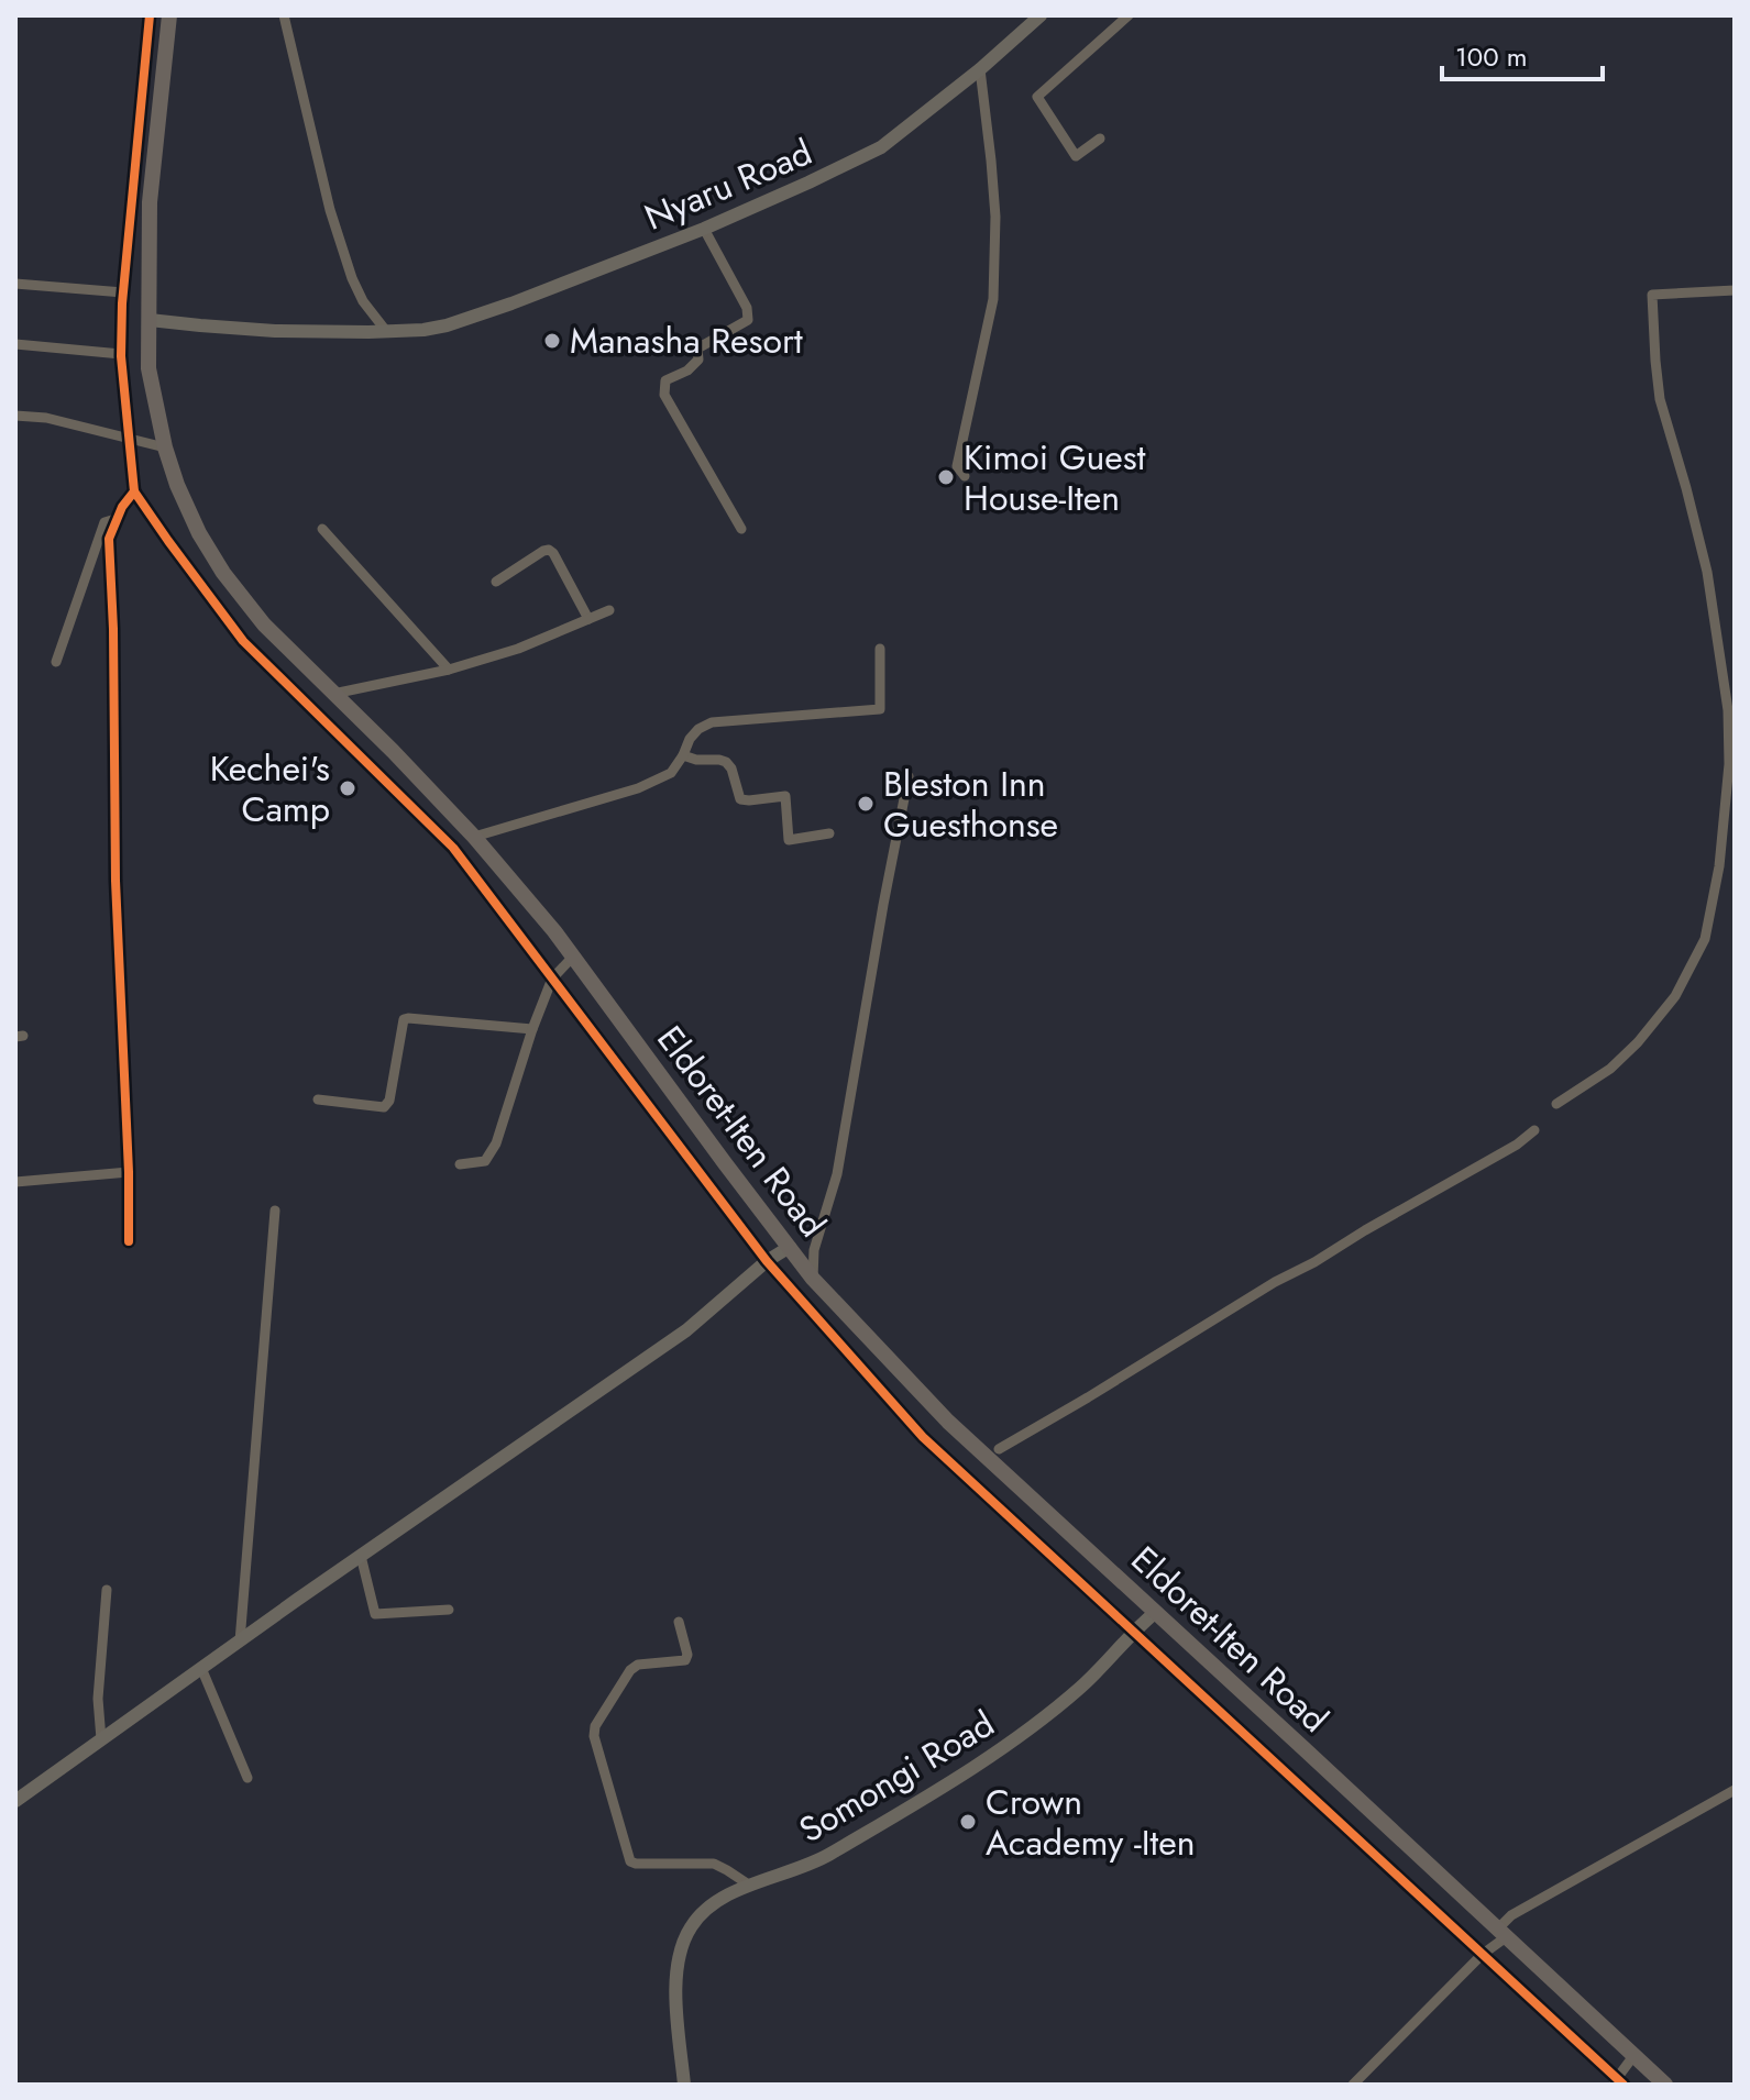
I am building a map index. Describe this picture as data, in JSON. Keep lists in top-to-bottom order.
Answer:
{
  "streets": {
    "main road": ["Eldoret-Iten Road"],
    "street": ["Nyaru Road", "Somongi Road"]
  },
  "crossings": [
    ["Nyaru Road", "Eldoret-Iten Road"],
    ["Eldoret-Iten Road", "Somongi Road"]
  ],
  "places": [
    "Manasha Resort",
    "Kimoi Guest House-Iten",
    "Kechei's Camp",
    "Bleston Inn Guesthonse",
    "Crown Academy -Iten"
  ],
  "scale_bar": "100 m"
}
